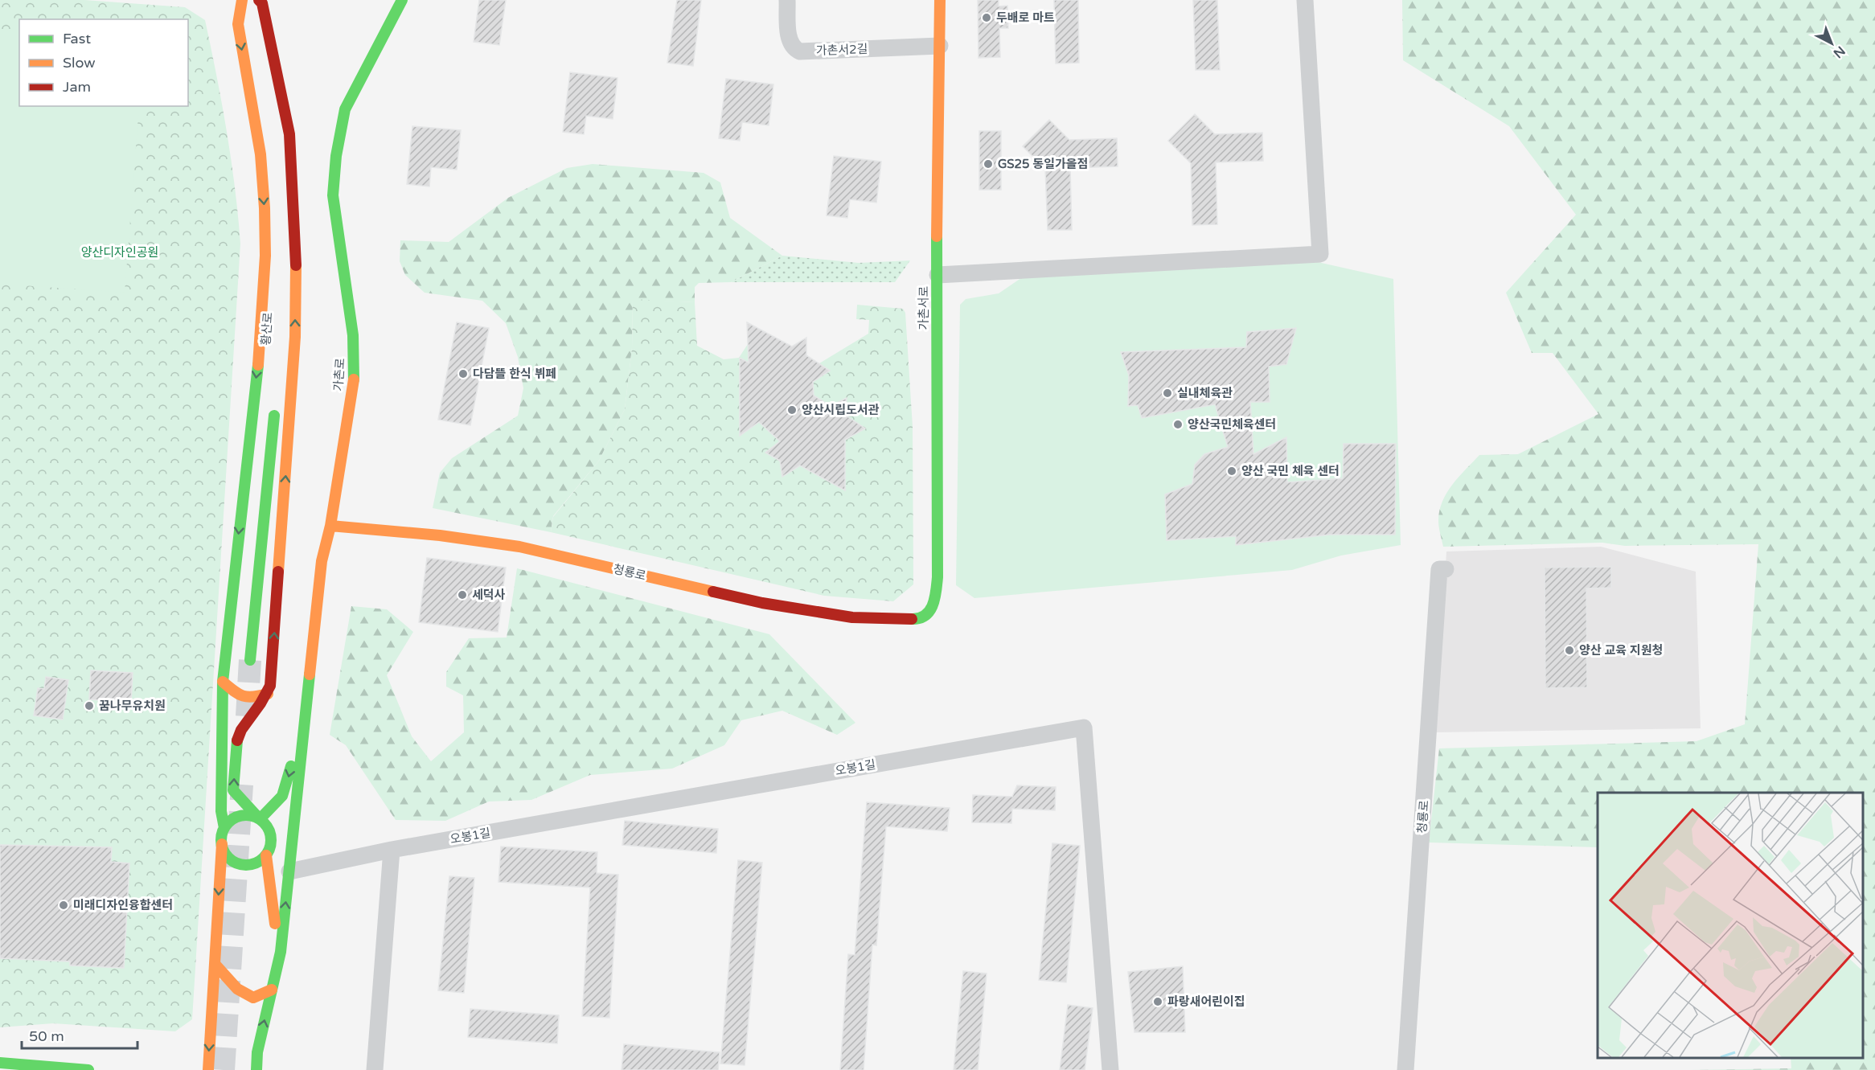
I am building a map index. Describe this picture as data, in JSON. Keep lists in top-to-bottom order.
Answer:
{
  "streets": {
    "main road": ["가촌서로", "가촌로", "청룡로"],
    "street": ["가촌서2길", "오봉1길"]
  },
  "crossings": [
    ["가촌서2길", "가촌서로"],
    ["가촌서로", "청룡로"],
    ["가촌로", "청룡로"],
    ["가촌로", "오봉1길"]
  ],
  "parks": ["양산디자인공원"],
  "places": [
    "두배로 마트",
    "GS25 동일가을점",
    "다담뜰 한식 뷔페",
    "실내체육관",
    "양산시립도서관",
    "양산국민체육센터",
    "양산 국민 체육 센터",
    "세덕사",
    "양산 교육 지원청",
    "꿈나무유치원",
    "미래디자인융합센터",
    "파랑새어린이집"
  ],
  "legend": ["Fast", "Slow", "Jam"],
  "scale_bar": "50 m",
  "north": "bottom right"
}
